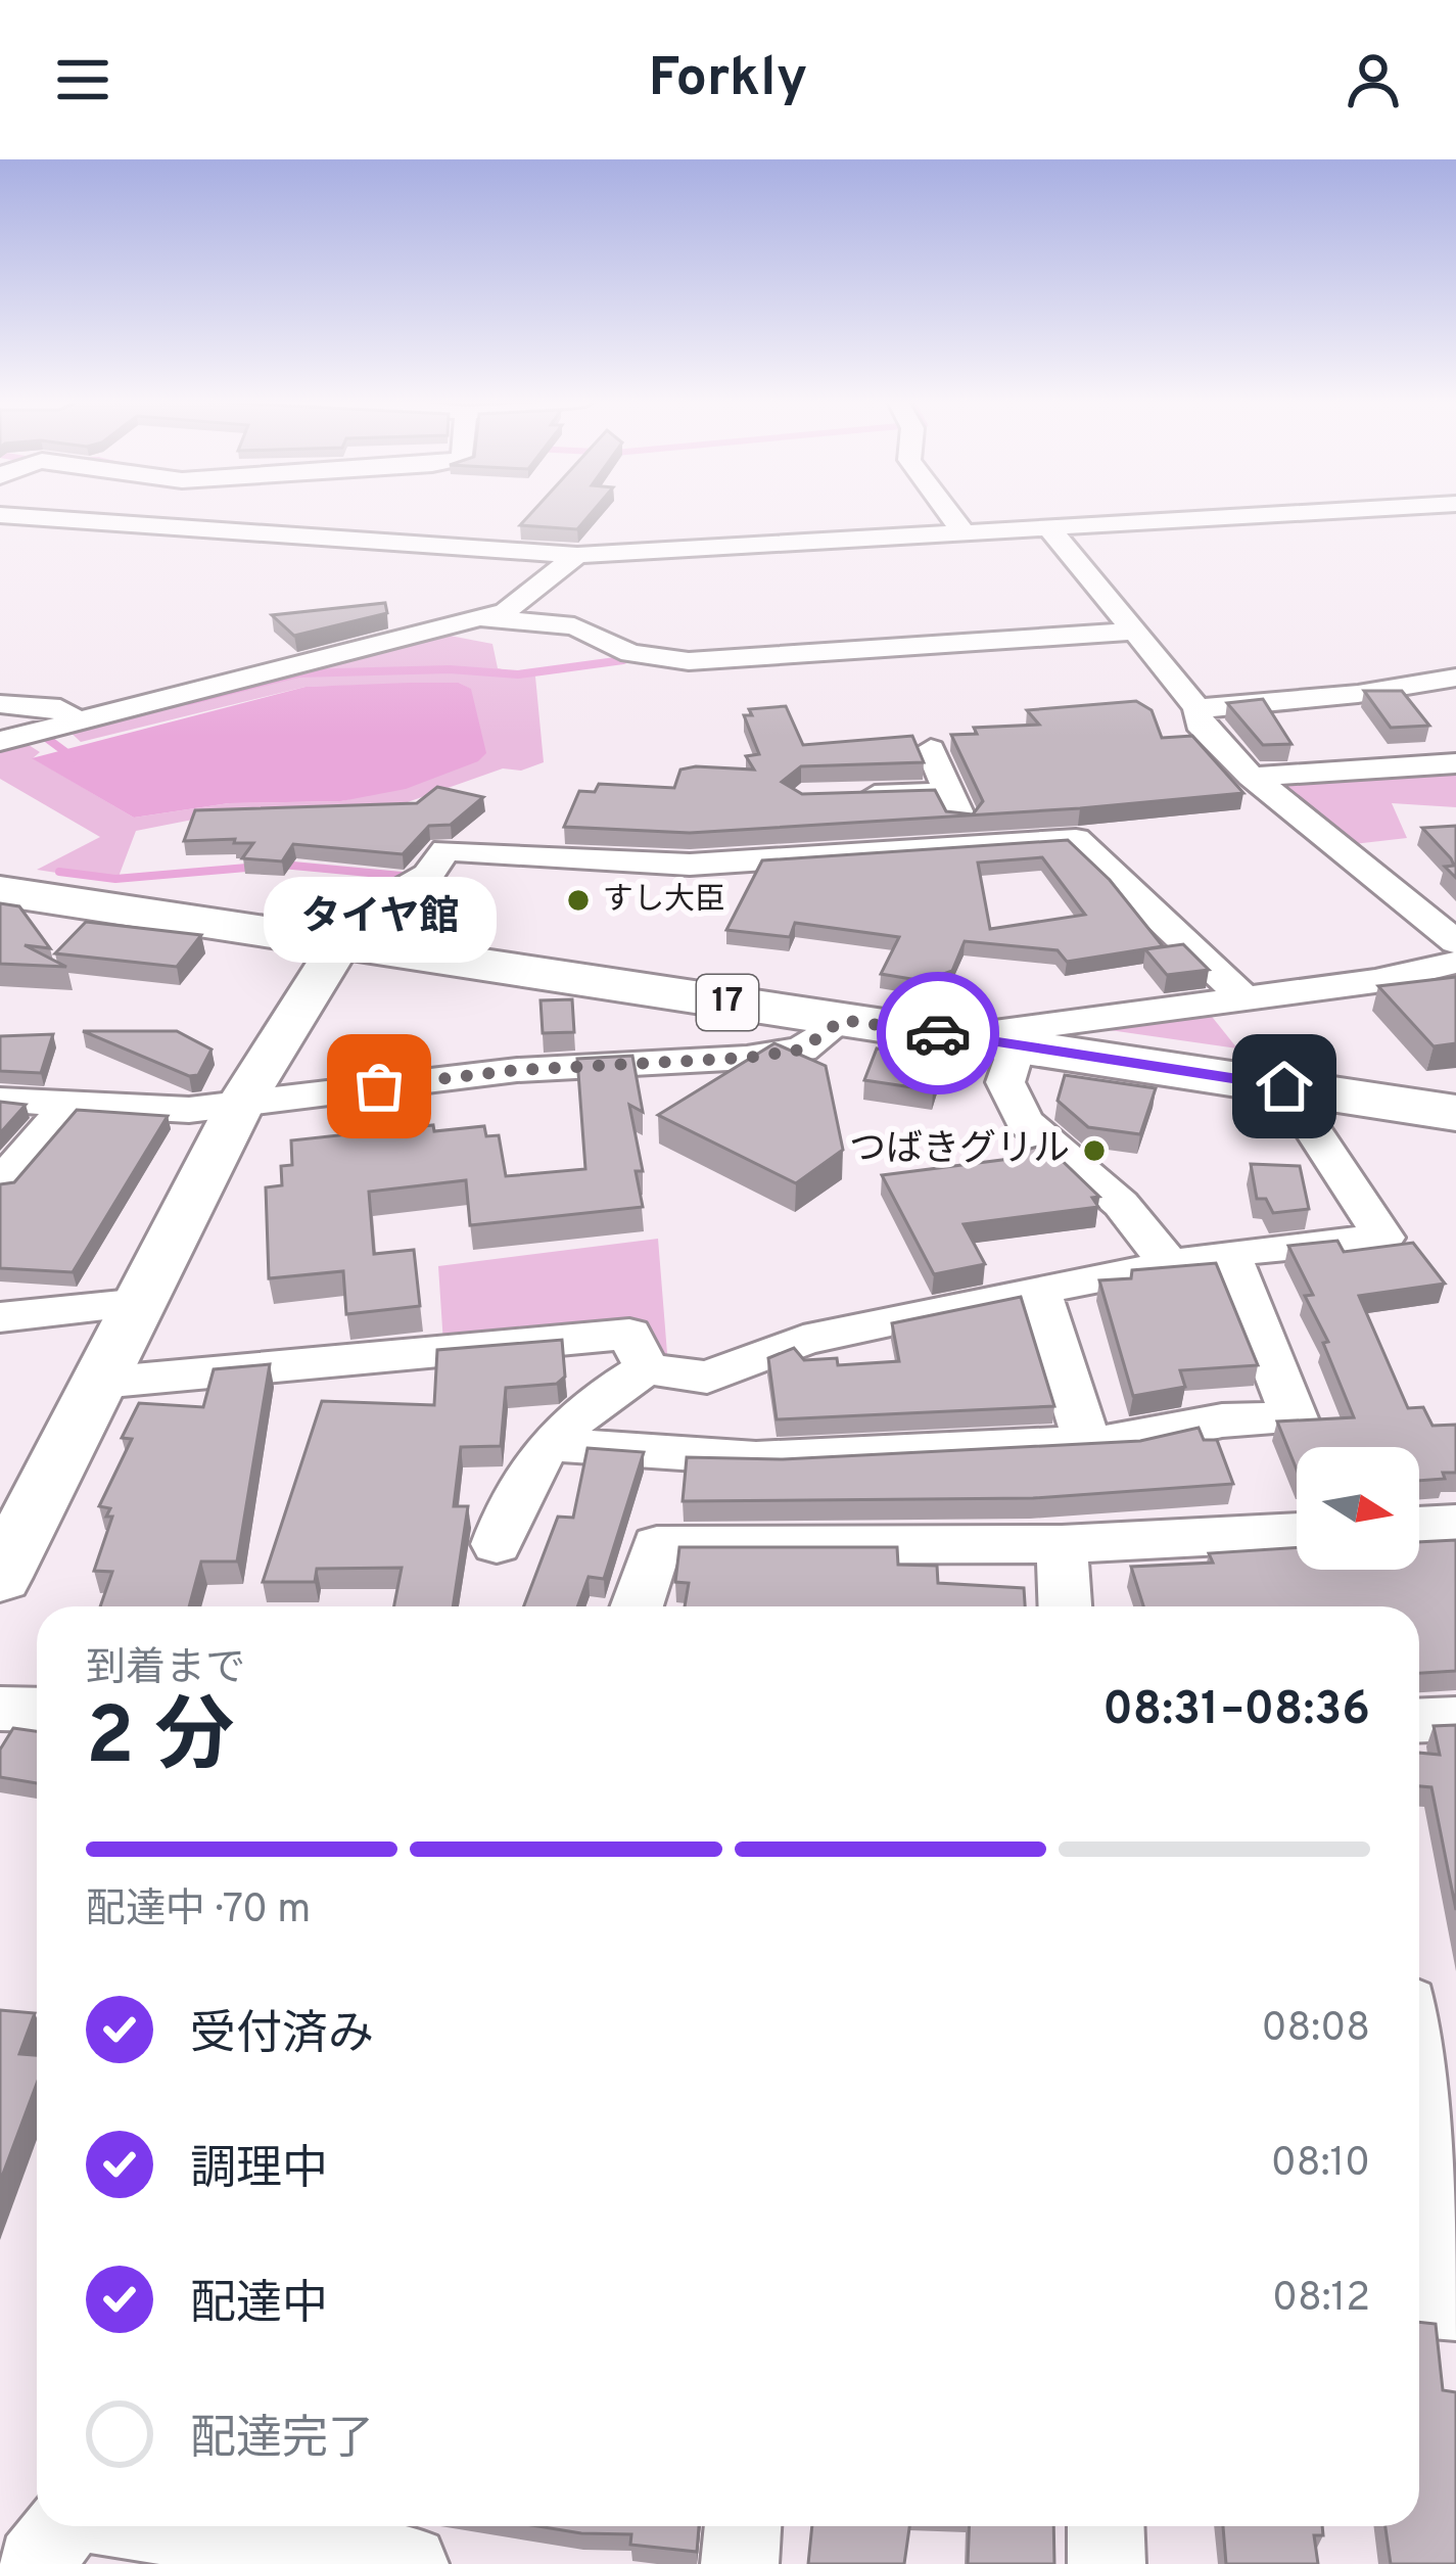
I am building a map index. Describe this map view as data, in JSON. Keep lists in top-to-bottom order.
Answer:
{
  "streets": {
    "main road": ["17"]
  },
  "places": ["すし大臣", "タイヤ館", "つばきグリル"],
  "north": "right",
  "page": {
    "header": "Forkly",
    "bubble": "タイヤ館",
    "heading": ["2 分", "到着まで", "08:31–08:36"],
    "bar": "配達中 · 70 m",
    "list": [
      ["受付済み", "08:08"],
      ["調理中", "08:10"],
      ["配達中", "08:12"],
      "配達完了"
    ]
  }
}
